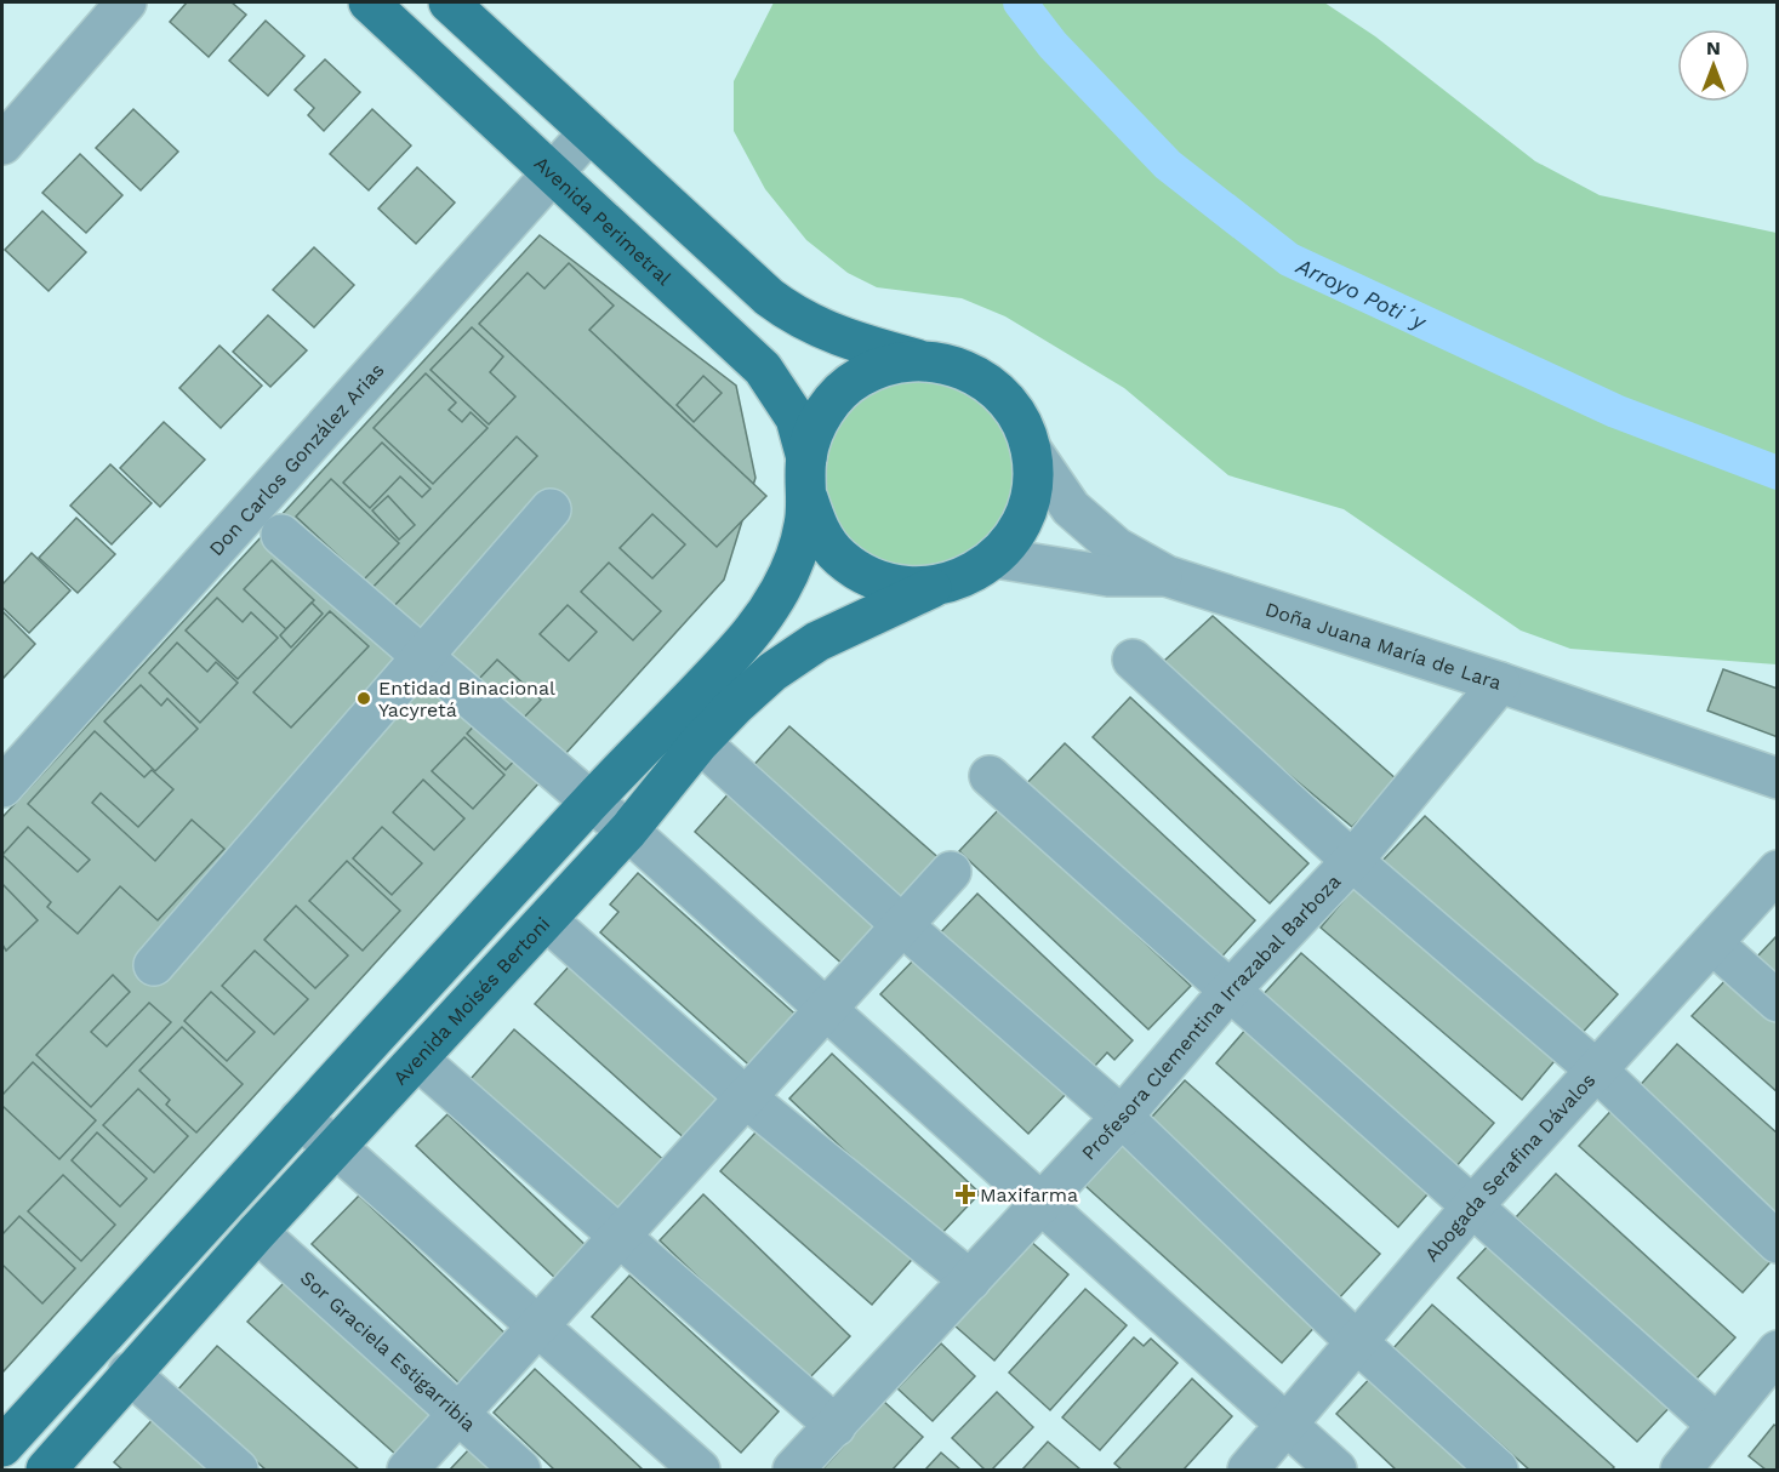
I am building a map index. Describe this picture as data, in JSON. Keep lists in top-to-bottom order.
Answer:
{
  "streets": {
    "main road": ["Avenida Perimetral", "Avenida Moisés Bertoni"],
    "street": [
      "Don Carlos González Arias",
      "Doña Juana María de Lara",
      "Profesora Clementina Irrazabal Barboza",
      "Abogada Serafina Dávalos",
      "Sor Graciela Estigarribia"
    ]
  },
  "crossings": [
    ["Avenida Perimetral", "Don Carlos González Arias"],
    ["Avenida Perimetral", "Doña Juana María de Lara"],
    ["Avenida Perimetral", "Avenida Moisés Bertoni"],
    ["Doña Juana María de Lara", "Avenida Moisés Bertoni"],
    ["Doña Juana María de Lara", "Profesora Clementina Irrazabal Barboza"],
    ["Avenida Moisés Bertoni", "Sor Graciela Estigarribia"]
  ],
  "water": ["Arroyo Poti´y"],
  "places": {
    "other": ["Entidad Binacional Yacyretá"],
    "health": ["Maxifarma"]
  },
  "north": "top"
}
